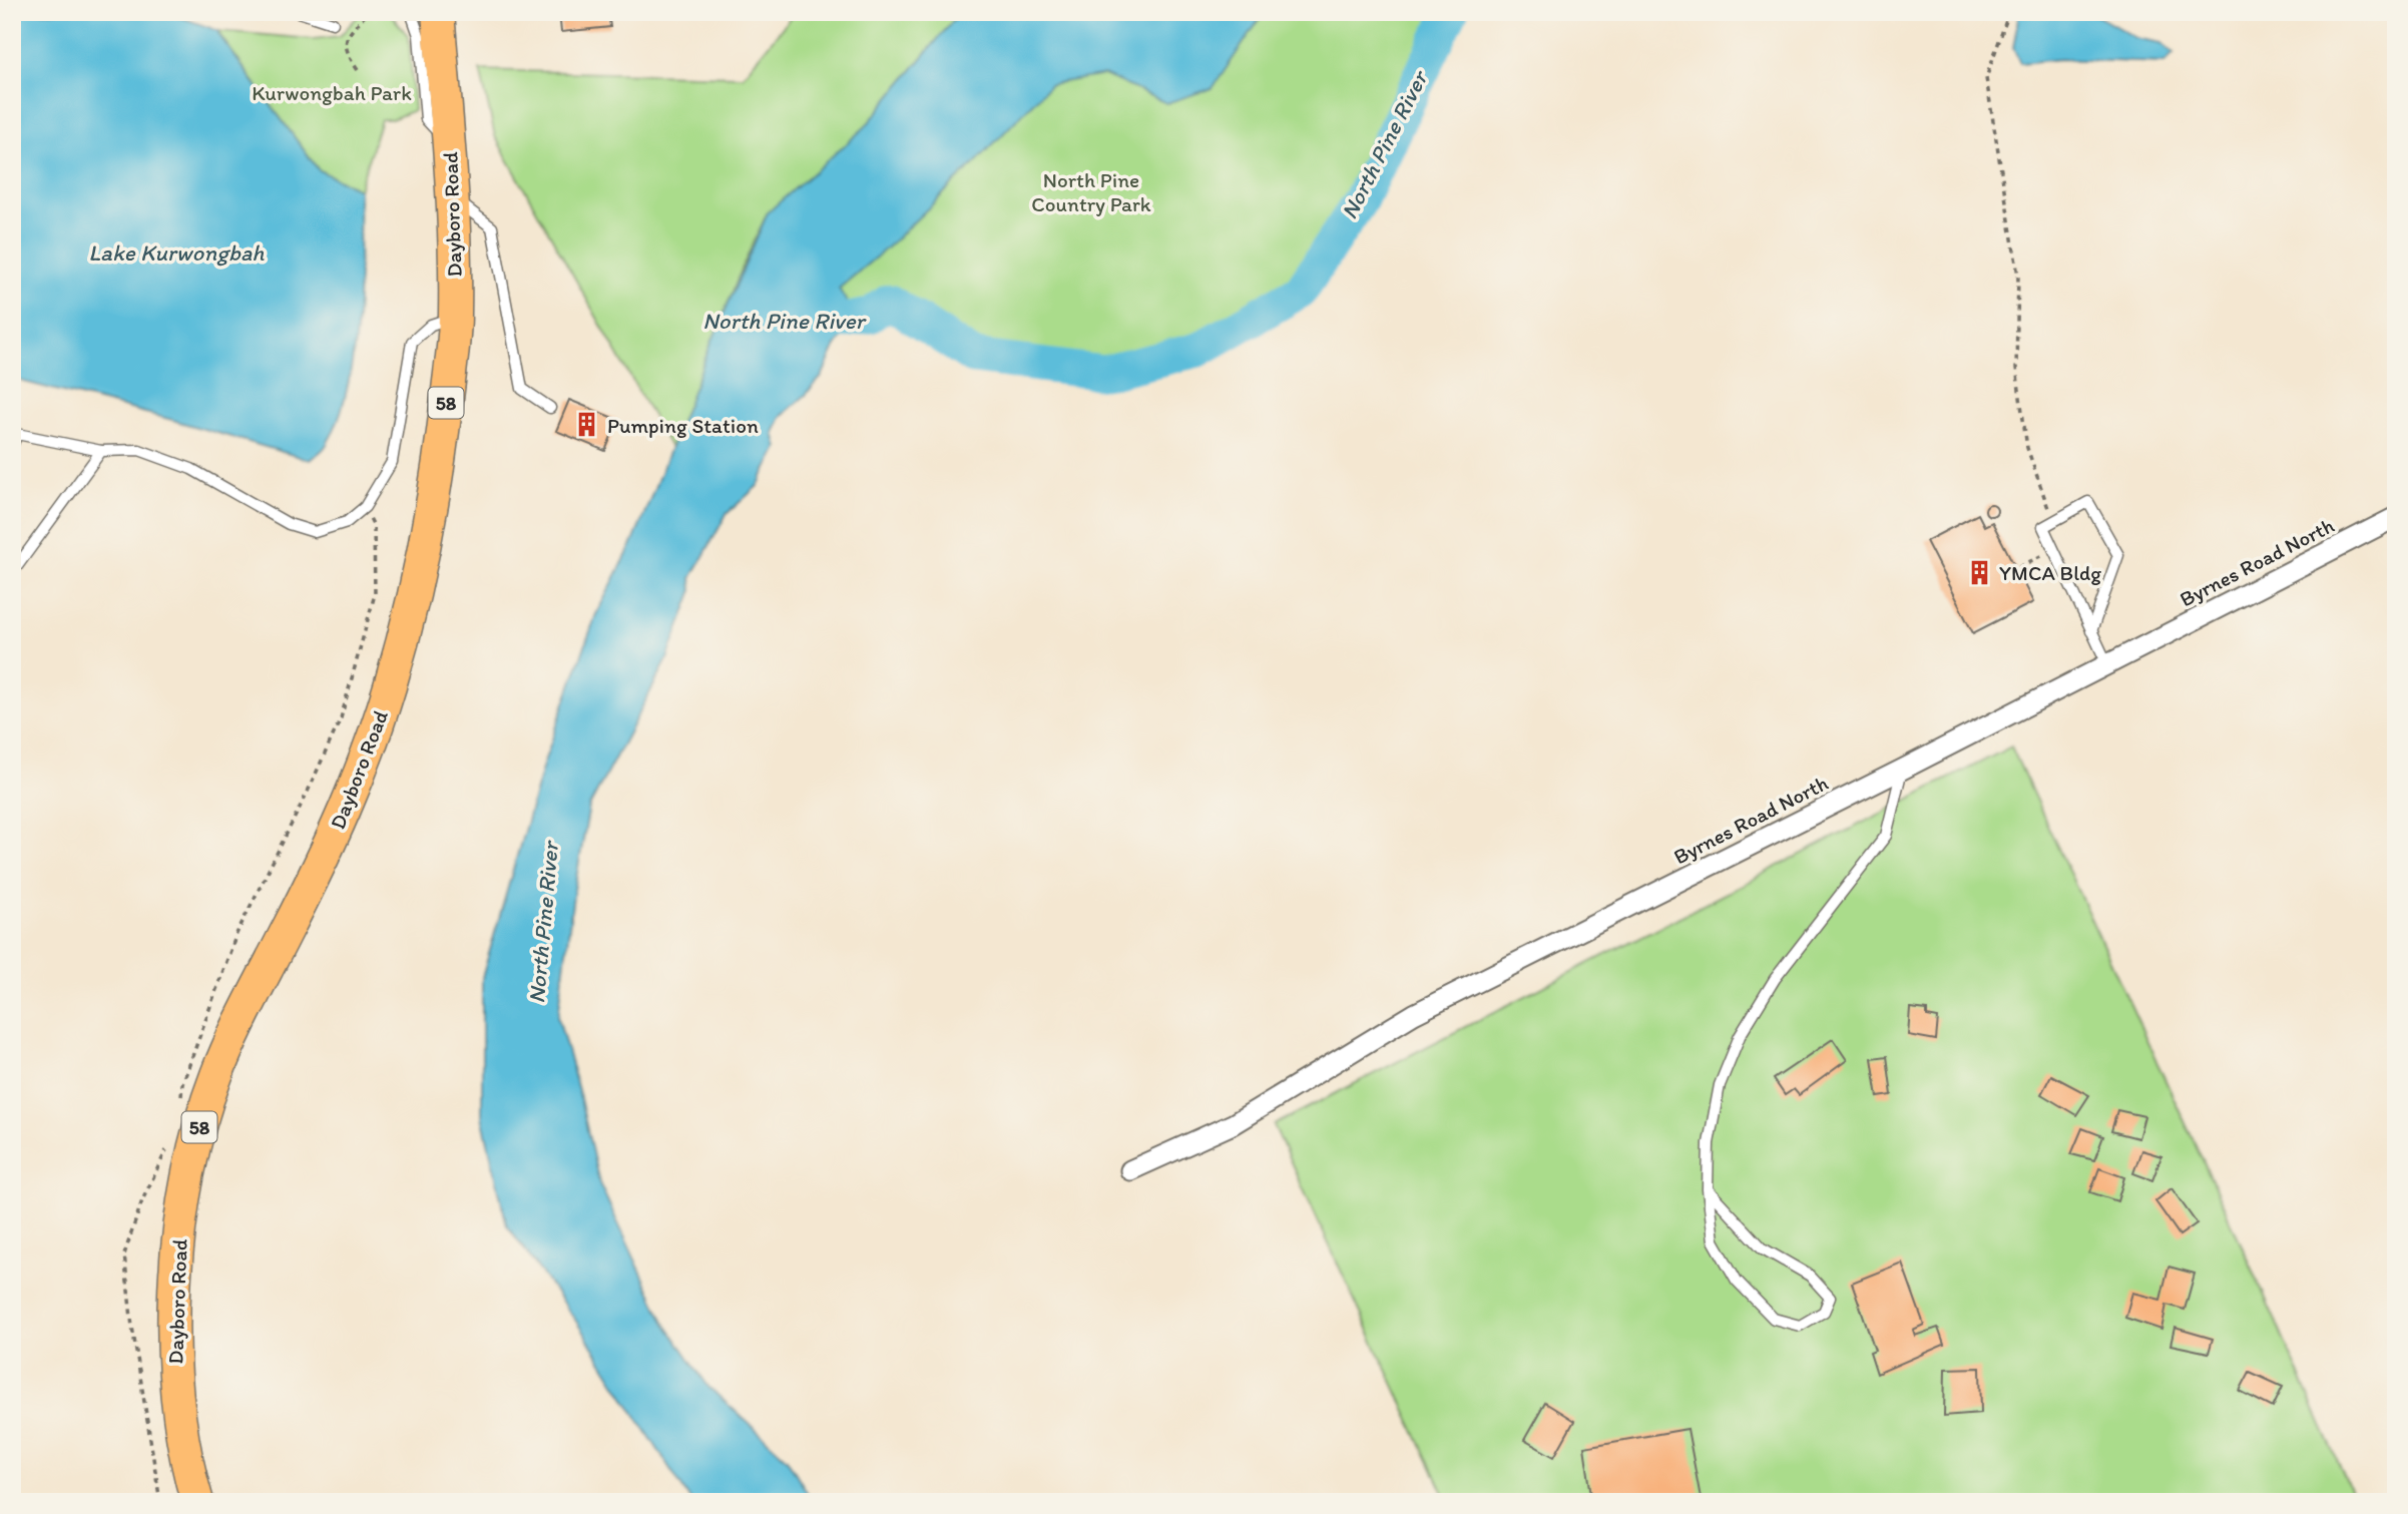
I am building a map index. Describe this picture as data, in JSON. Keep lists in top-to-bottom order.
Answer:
{
  "streets": {
    "main road": ["Dayboro Road", "58"],
    "street": ["Byrnes Road North"]
  },
  "water": ["North Pine River", "Lake Kurwongbah"],
  "parks": ["Kurwongbah Park", "North Pine Country Park"],
  "places": {
    "building": ["Pumping Station", "YMCA Bldg"]
  }
}
